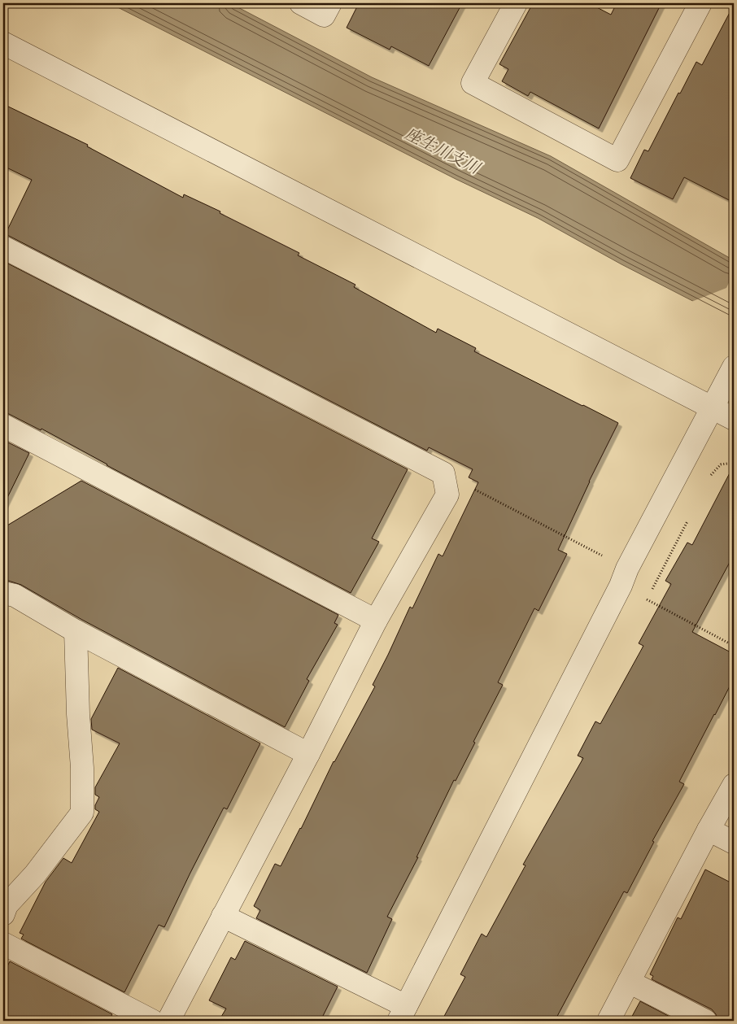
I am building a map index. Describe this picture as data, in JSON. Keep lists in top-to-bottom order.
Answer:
{
  "water": ["座生川支川"]
}
